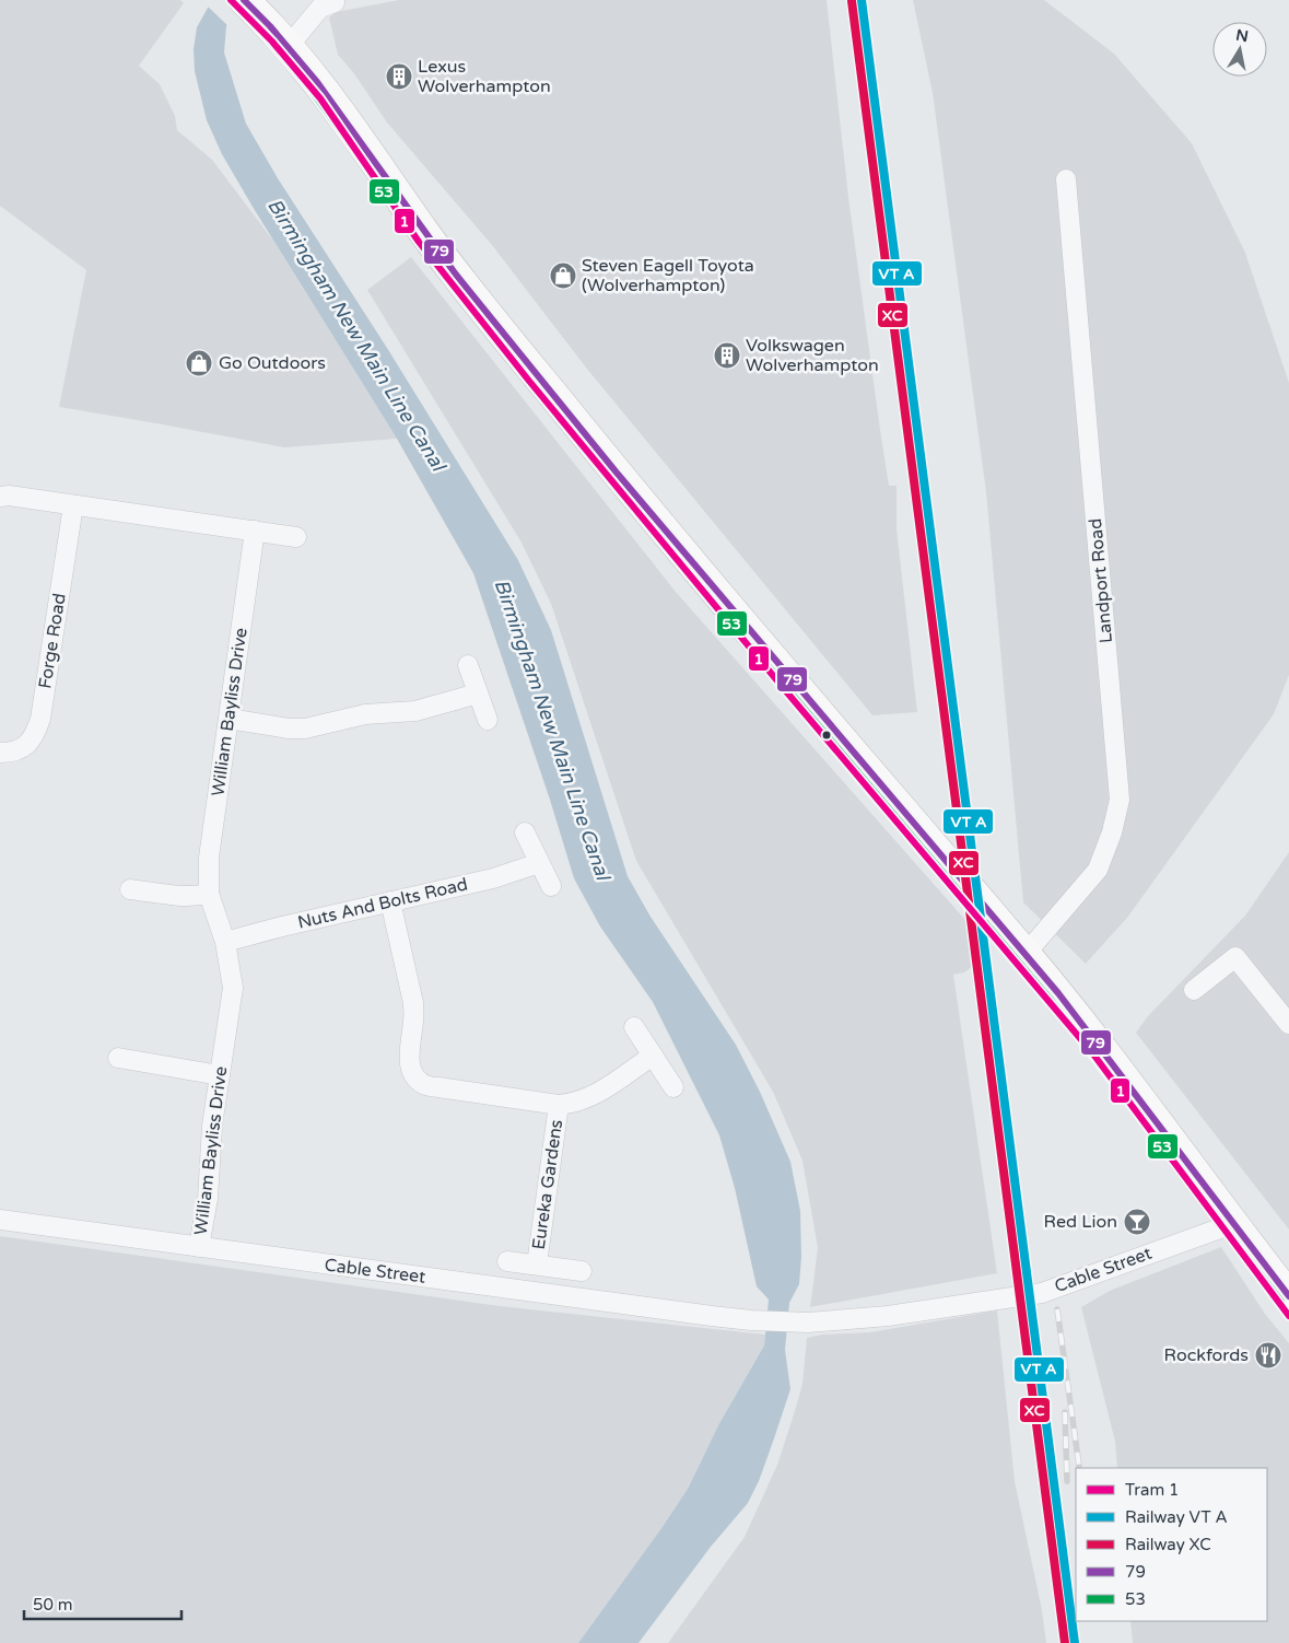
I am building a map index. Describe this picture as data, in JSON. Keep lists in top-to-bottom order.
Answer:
{
  "streets": {
    "street": [
      "Landport Road",
      "Forge Road",
      "William Bayliss Drive",
      "Nuts And Bolts Road",
      "Eureka Gardens",
      "Cable Street"
    ]
  },
  "crossings": [
    ["William Bayliss Drive", "Nuts And Bolts Road"],
    ["William Bayliss Drive", "Cable Street"],
    ["Nuts And Bolts Road", "Eureka Gardens"]
  ],
  "water": ["Birmingham New Main Line Canal"],
  "places": {
    "building": ["Lexus Wolverhampton", "Volkswagen Wolverhampton"],
    "shop": ["Steven Eagell Toyota (Wolverhampton)", "Go Outdoors"],
    "bar": ["Red Lion"],
    "restaurant": ["Rockfords"]
  },
  "lines": [
    "tram line 1",
    "transit line 79",
    "rail line XC",
    "transit line 53"
  ],
  "legend": [
    "Tram 1",
    "Railway VT A",
    "Railway XC",
    "79",
    "53"
  ],
  "scale_bar": "50 m",
  "north": "top"
}
